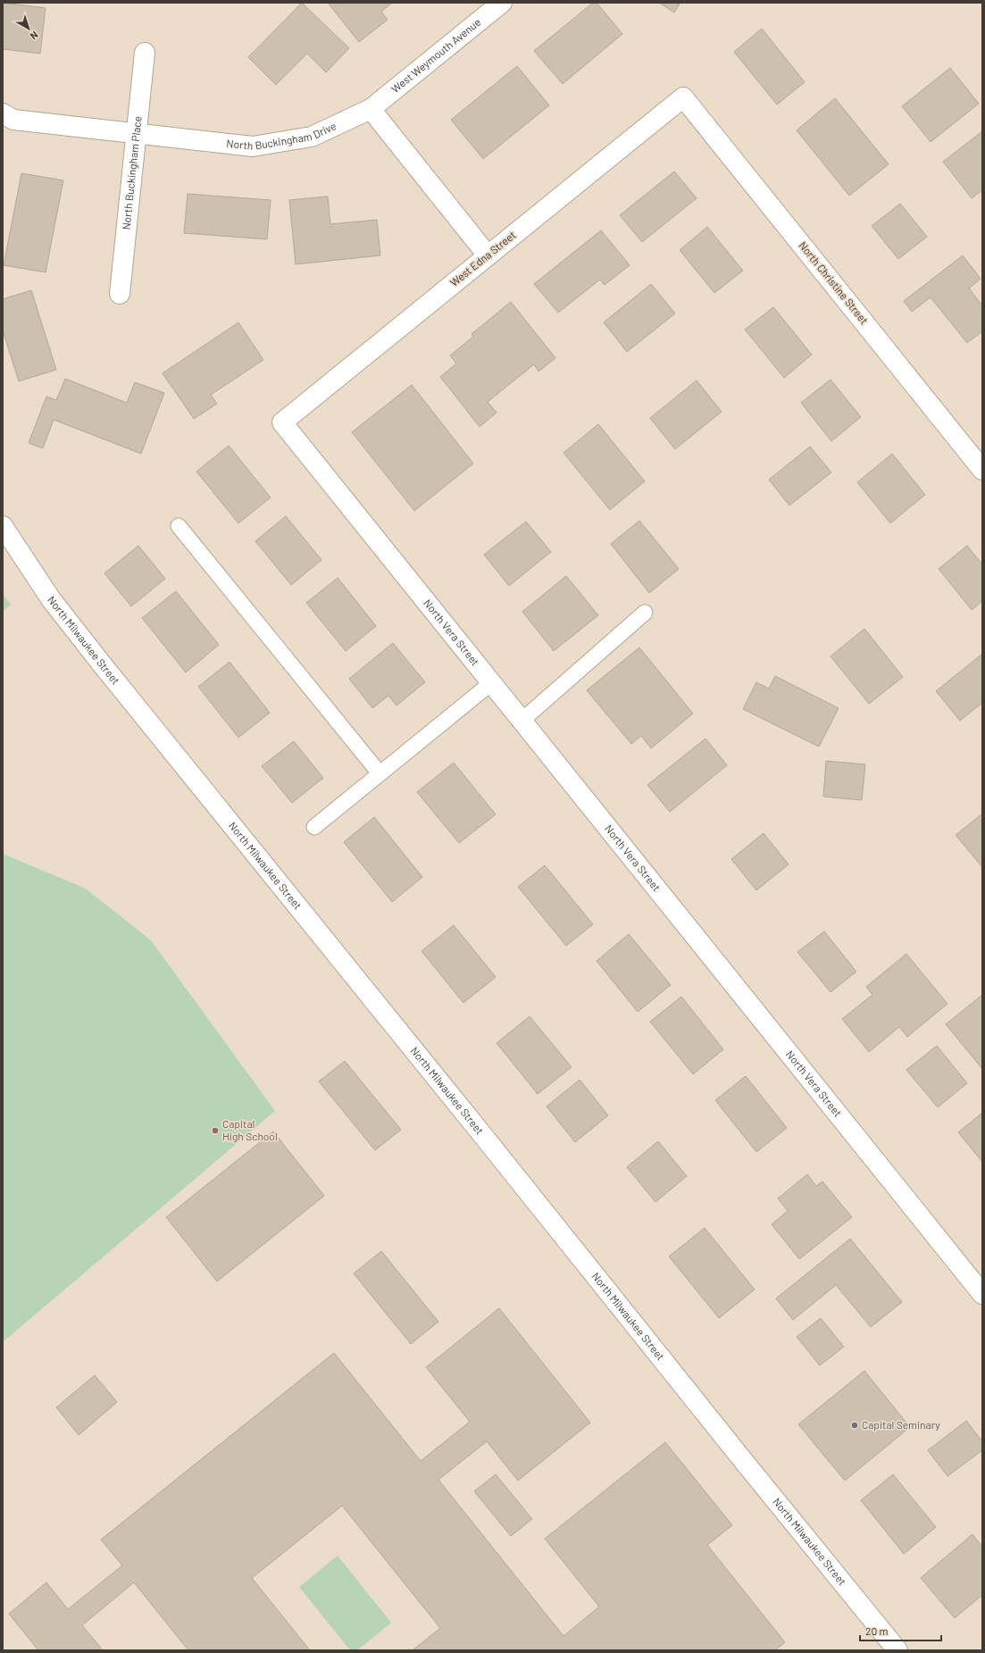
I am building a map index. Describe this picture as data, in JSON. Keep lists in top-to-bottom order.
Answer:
{
  "streets": {
    "street": [
      "West Weymouth Avenue",
      "North Buckingham Drive",
      "North Buckingham Place",
      "West Edna Street",
      "North Christine Street",
      "North Vera Street",
      "North Milwaukee Street"
    ]
  },
  "crossings": [
    ["West Weymouth Avenue", "North Buckingham Drive"],
    ["North Buckingham Drive", "North Buckingham Place"],
    ["West Edna Street", "North Christine Street"],
    ["West Edna Street", "North Vera Street"]
  ],
  "places": ["Capital High School", "Capital Seminary"],
  "scale_bar": "20 m",
  "north": "bottom right"
}
